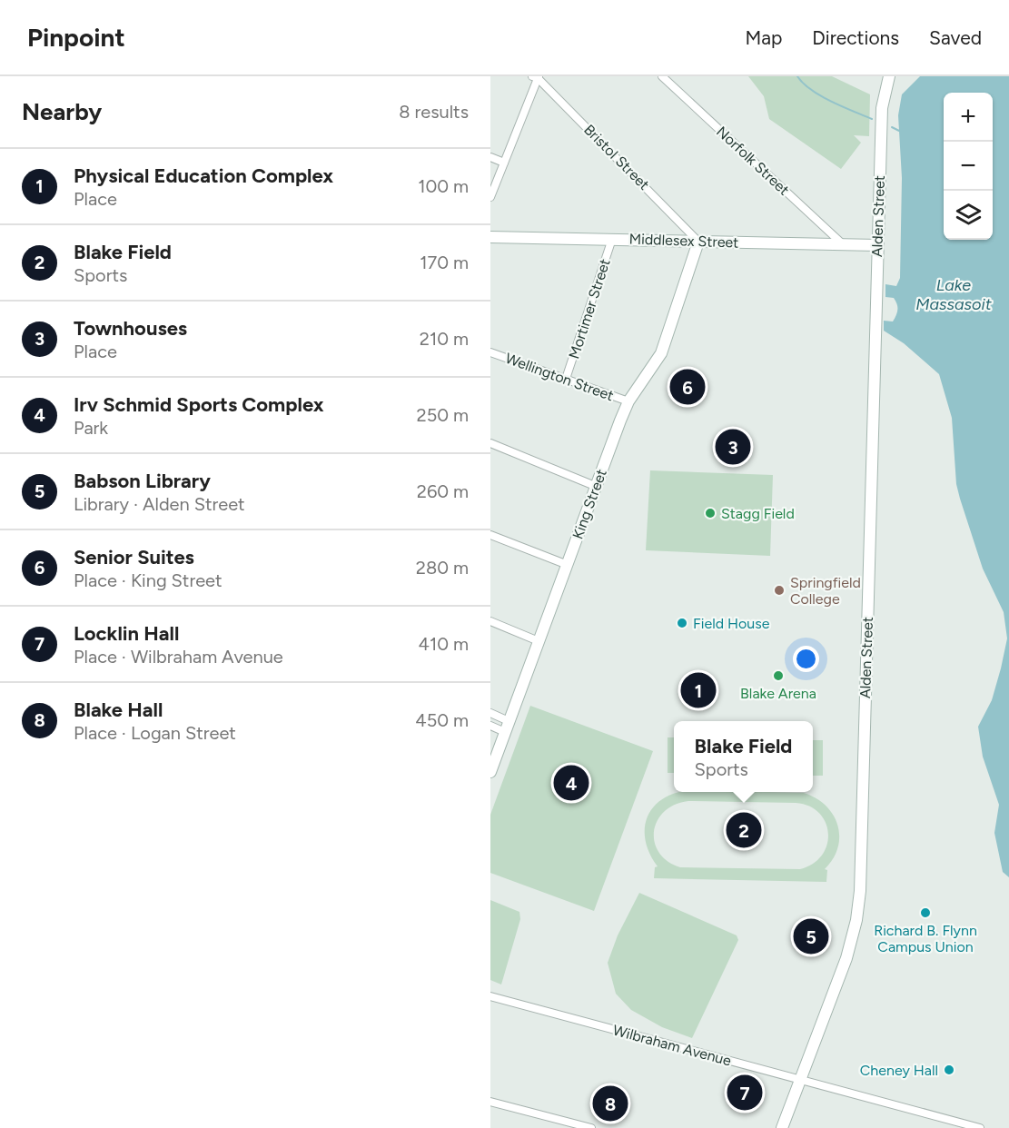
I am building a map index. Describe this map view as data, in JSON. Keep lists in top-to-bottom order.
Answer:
{
  "streets": {
    "main road": ["Alden Street", "Middlesex Street", "King Street"],
    "street": [
      "Bristol Street",
      "Norfolk Street",
      "Mortimer Street",
      "Wellington Street",
      "Wilbraham Avenue"
    ]
  },
  "crossings": [
    ["Bristol Street", "Middlesex Street"],
    ["Bristol Street", "King Street"],
    ["Norfolk Street", "Middlesex Street"],
    ["Alden Street", "Middlesex Street"],
    ["Alden Street", "Wilbraham Avenue"],
    ["Middlesex Street", "Mortimer Street"],
    ["Middlesex Street", "King Street"],
    ["Mortimer Street", "Wellington Street"],
    ["Wellington Street", "King Street"]
  ],
  "water": ["Lake Massasoit"],
  "places": [
    "Stagg Field",
    "Springfield College",
    "Field House",
    "Blake Arena",
    "Richard B. Flynn Campus Union",
    "Cheney Hall"
  ],
  "page": {
    "header": "Pinpoint",
    "nav": ["Map", "Directions", "Saved"],
    "heading": ["Nearby", "8 results"],
    "map_buttons": ["+", "−"],
    "list": [
      {
        "mark": "1",
        "name": "Physical Education Complex",
        "note": "Place",
        "value": "100 m"
      },
      {
        "mark": "2",
        "name": "Blake Field",
        "note": "Sports",
        "value": "170 m"
      },
      {
        "mark": "3",
        "name": "Townhouses",
        "note": "Place",
        "value": "210 m"
      },
      {
        "mark": "4",
        "name": "Irv Schmid Sports Complex",
        "note": "Park",
        "value": "250 m"
      },
      {
        "mark": "5",
        "name": "Babson Library",
        "note": "Library · Alden Street",
        "value": "260 m"
      },
      {
        "mark": "6",
        "name": "Senior Suites",
        "note": "Place · King Street",
        "value": "280 m"
      },
      {
        "mark": "7",
        "name": "Locklin Hall",
        "note": "Place · Wilbraham Avenue",
        "value": "410 m"
      },
      {
        "mark": "8",
        "name": "Blake Hall",
        "note": "Place · Logan Street",
        "value": "450 m"
      }
    ],
    "pins": [
      "6",
      "3",
      "1",
      "4",
      "2",
      "5",
      "7",
      "8"
    ],
    "popup": ["Blake Field", "Sports"]
  }
}
